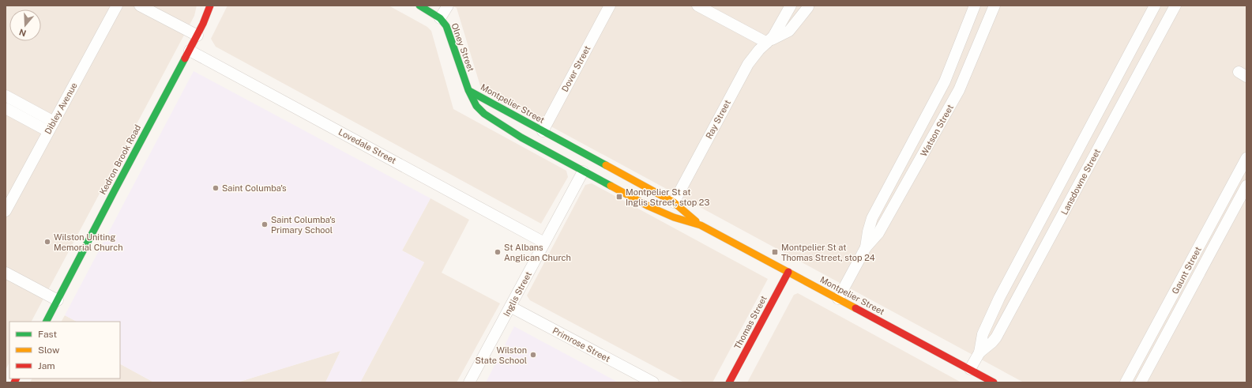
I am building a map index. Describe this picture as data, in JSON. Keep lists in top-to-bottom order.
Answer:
{
  "streets": {
    "street": [
      "Olney Street",
      "Dover Street",
      "Montpelier Street",
      "Dibley Avenue",
      "Ray Street",
      "Watson Street",
      "Lovedale Street",
      "Kedron Brook Road",
      "Lansdowne Street",
      "Gaunt Street",
      "Inglis Street",
      "Thomas Street",
      "Primrose Street"
    ]
  },
  "crossings": [
    ["Olney Street", "Montpelier Street"],
    ["Dover Street", "Montpelier Street"],
    ["Montpelier Street", "Ray Street"],
    ["Montpelier Street", "Watson Street"],
    ["Montpelier Street", "Lansdowne Street"],
    ["Montpelier Street", "Inglis Street"],
    ["Montpelier Street", "Thomas Street"],
    ["Lovedale Street", "Kedron Brook Road"],
    ["Lovedale Street", "Inglis Street"],
    ["Inglis Street", "Primrose Street"]
  ],
  "places": {
    "other": [
      "Saint Columba's",
      "Saint Columba's Primary School",
      "Wilston Uniting Memorial Church",
      "St Albans Anglican Church",
      "Wilston State School"
    ],
    "transit": ["Montpelier St at Inglis Street, stop 23", "Montpelier St at Thomas Street, stop 24"]
  },
  "legend": ["Fast", "Slow", "Jam"],
  "north": "bottom"
}
